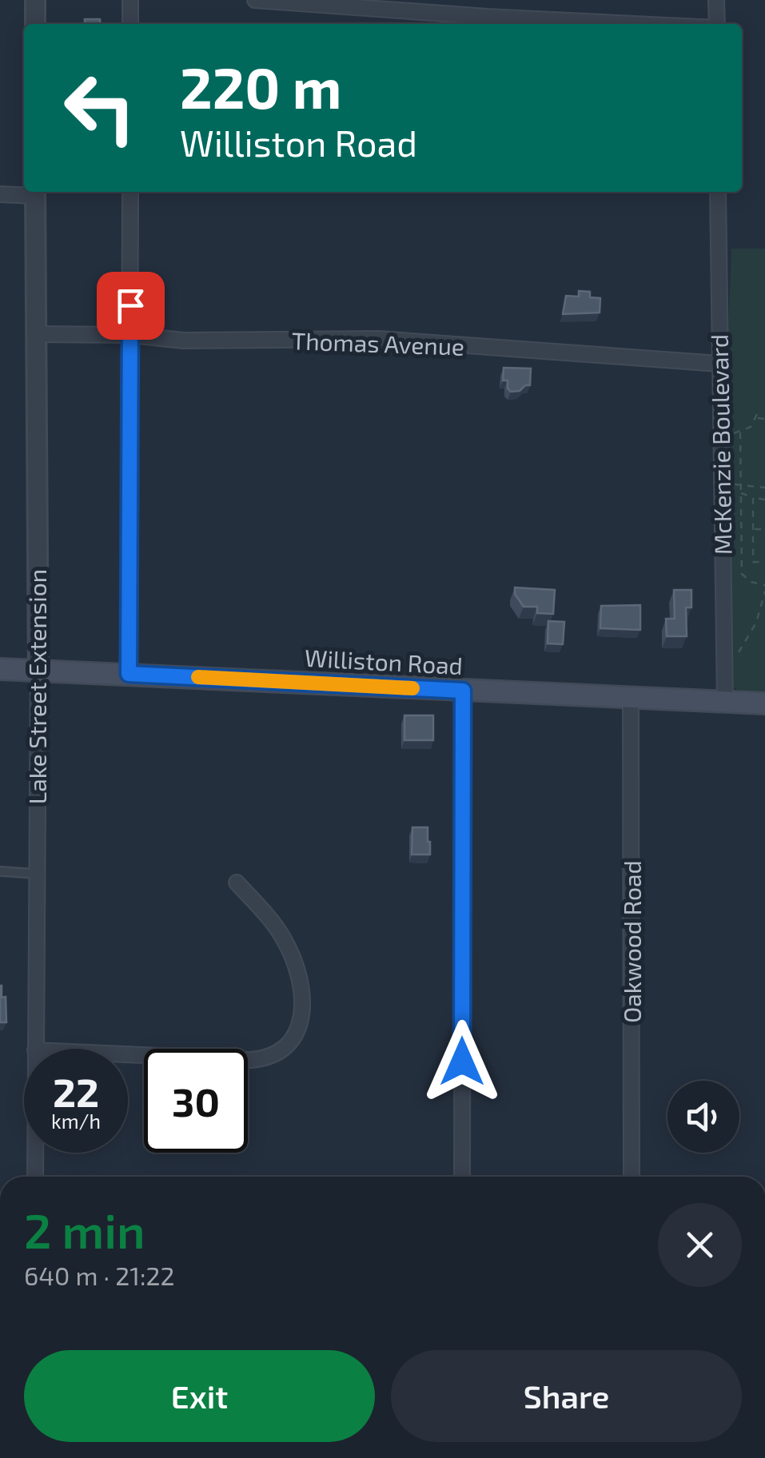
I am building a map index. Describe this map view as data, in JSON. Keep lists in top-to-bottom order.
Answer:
{
  "streets": {
    "main road": ["Williston Road"],
    "street": [
      "Thomas Avenue",
      "McKenzie Boulevard",
      "Lake Street Extension",
      "Oakwood Road"
    ]
  },
  "crossings": [
    ["Thomas Avenue", "McKenzie Boulevard"],
    ["Thomas Avenue", "Lake Street Extension"],
    ["McKenzie Boulevard", "Williston Road"],
    ["Williston Road", "Lake Street Extension"],
    ["Williston Road", "Oakwood Road"]
  ],
  "page": {
    "turn": ["220 m", "Williston Road"],
    "speed": "22 km/h",
    "limit": "30",
    "heading": ["2 min", "640 m · 21:22"],
    "buttons": ["Exit", "Share"]
  }
}
